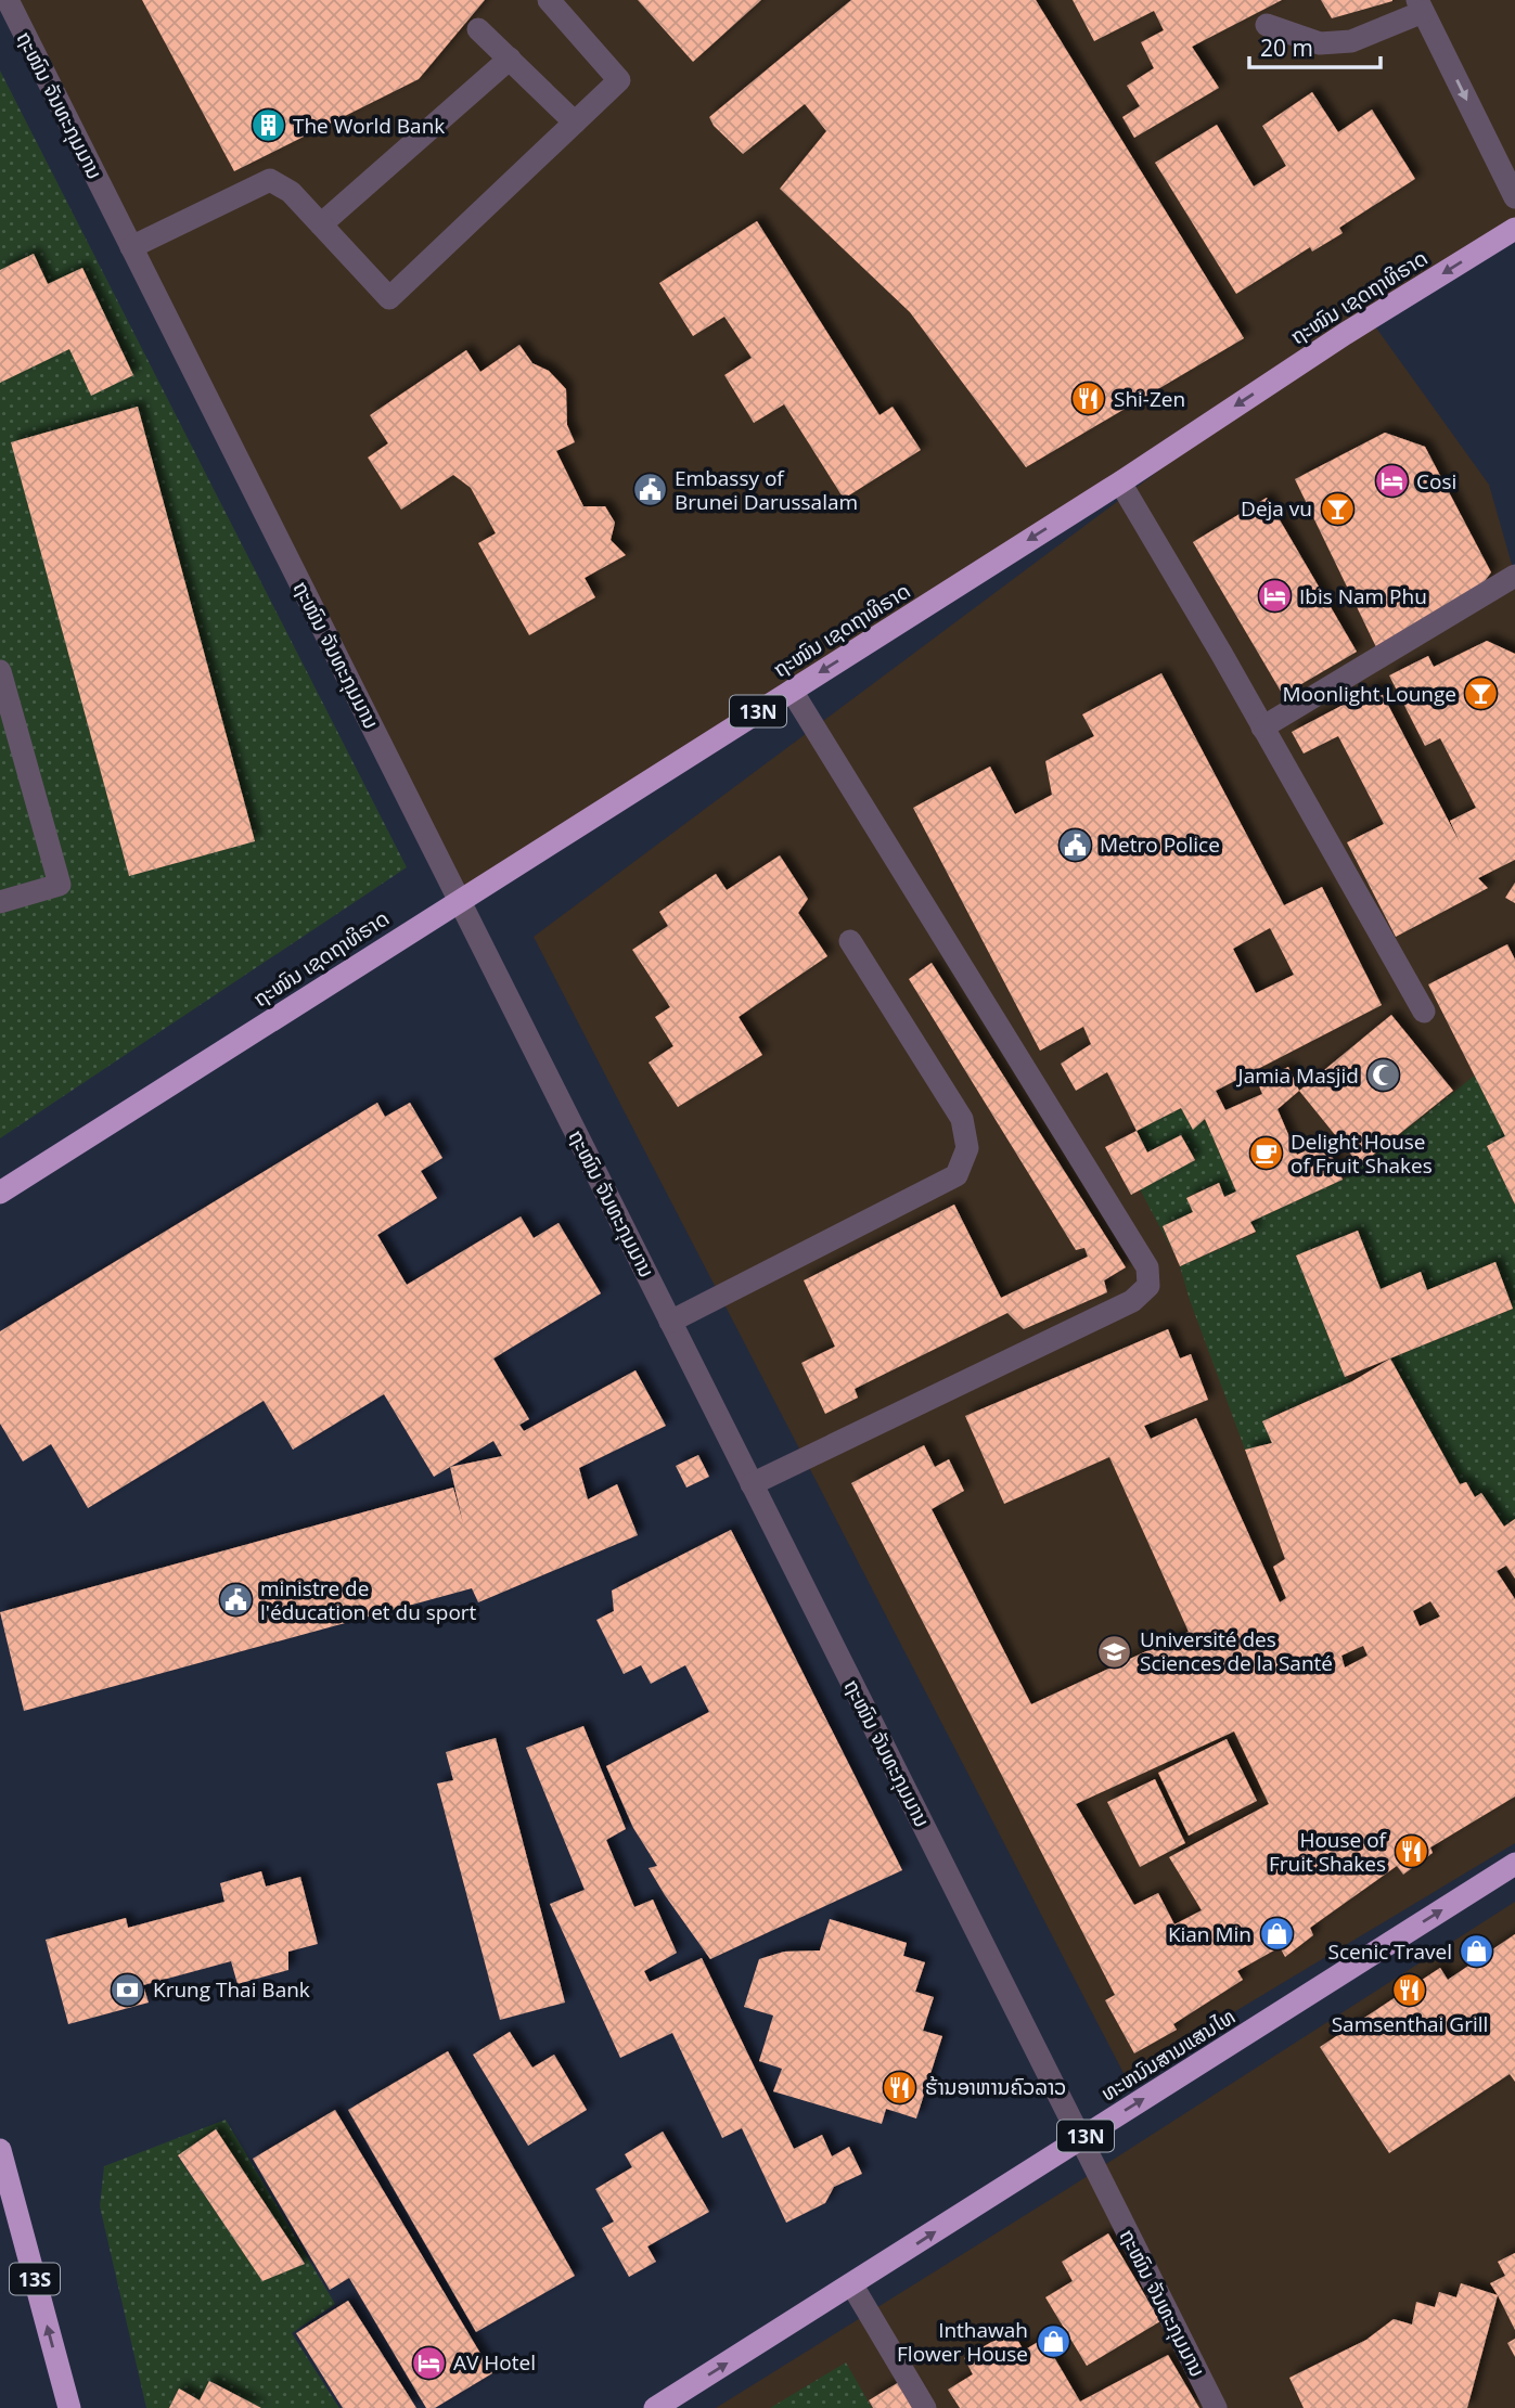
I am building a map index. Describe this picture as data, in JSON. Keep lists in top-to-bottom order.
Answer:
{
  "streets": {
    "highway": [
      "ຖະໜົນ ເຊດຖາທິຣາດ",
      "13N",
      "ທະຫນົນສາມແສນໄທ",
      "13S"
    ],
    "street": ["ຖະໜົນ ຈັນທະກຸມມານ"]
  },
  "crossings": [
    ["ຖະໜົນ ຈັນທະກຸມມານ", "ຖະໜົນ ເຊດຖາທິຣາດ"],
    ["ຖະໜົນ ຈັນທະກຸມມານ", "ທະຫນົນສາມແສນໄທ"]
  ],
  "one_way": ["ຖະໜົນ ເຊດຖາທິຣາດ", "ທະຫນົນສາມແສນໄທ"],
  "places": {
    "building": ["The World Bank"],
    "restaurant": [
      "Shi-Zen",
      "House of Fruit Shakes",
      "Samsenthai Grill",
      "ຮ້ານອາຫານຄົວລາວ"
    ],
    "hotel": ["Cosi", "Ibis Nam Phu", "AV Hotel"],
    "public building": ["Embassy of Brunei Darussalam", "Metro Police", "ministre de l'éducation et du sport"],
    "bar": ["Deja vu", "Moonlight Lounge"],
    "mosque": ["Jamia Masjid"],
    "cafe": ["Delight House of Fruit Shakes"],
    "school or university": ["Université des Sciences de la Santé"],
    "shop": ["Kian Min", "Scenic Travel", "Inthawah Flower House"],
    "bank": ["Krung Thai Bank"]
  },
  "scale_bar": "20 m"
}
